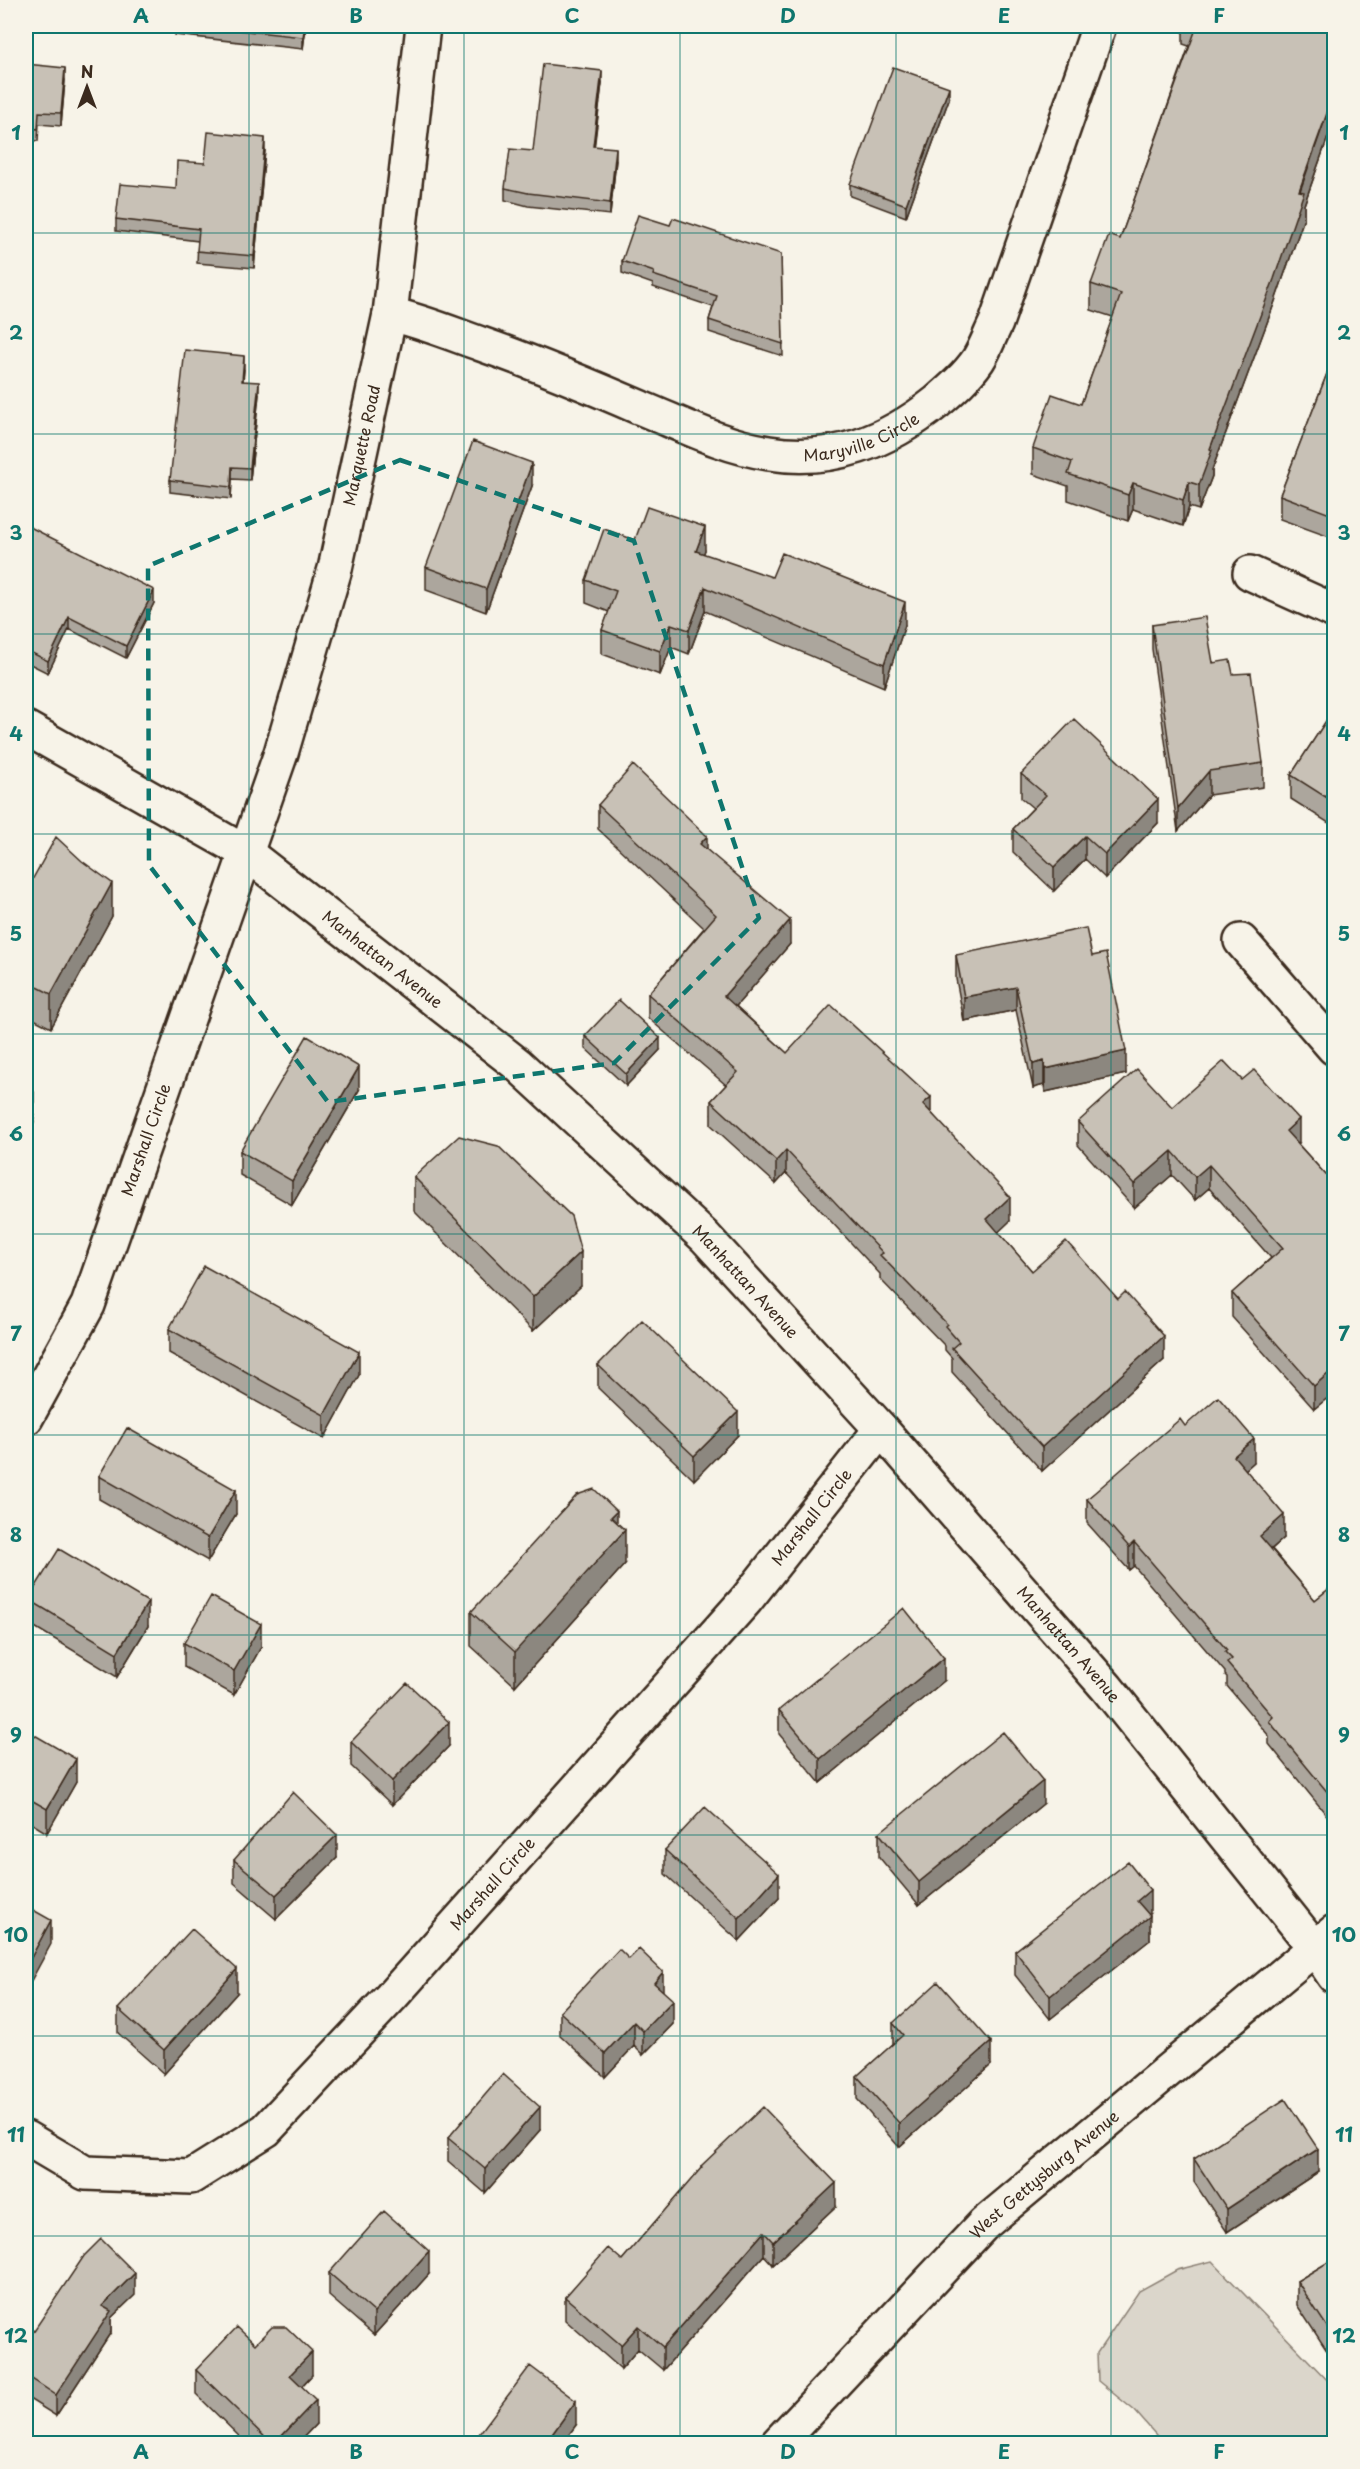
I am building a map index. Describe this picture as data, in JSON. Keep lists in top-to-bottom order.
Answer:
{
  "streets": {
    "street": [
      "Maryville Circle",
      "Marquette Road",
      "Manhattan Avenue",
      "Marshall Circle",
      "West Gettysburg Avenue"
    ]
  },
  "crossings": [
    ["Maryville Circle", "Marquette Road"],
    ["Marquette Road", "Manhattan Avenue"],
    ["Marquette Road", "Marshall Circle"],
    ["Manhattan Avenue", "Marshall Circle"],
    ["Manhattan Avenue", "West Gettysburg Avenue"]
  ],
  "north": "top",
  "grid": {
    "columns": [
      "A",
      "B",
      "C",
      "D",
      "E",
      "F"
    ],
    "rows": [
      "1",
      "2",
      "3",
      "4",
      "5",
      "6",
      "7",
      "8",
      "9",
      "10",
      "11",
      "12"
    ]
  }
}
